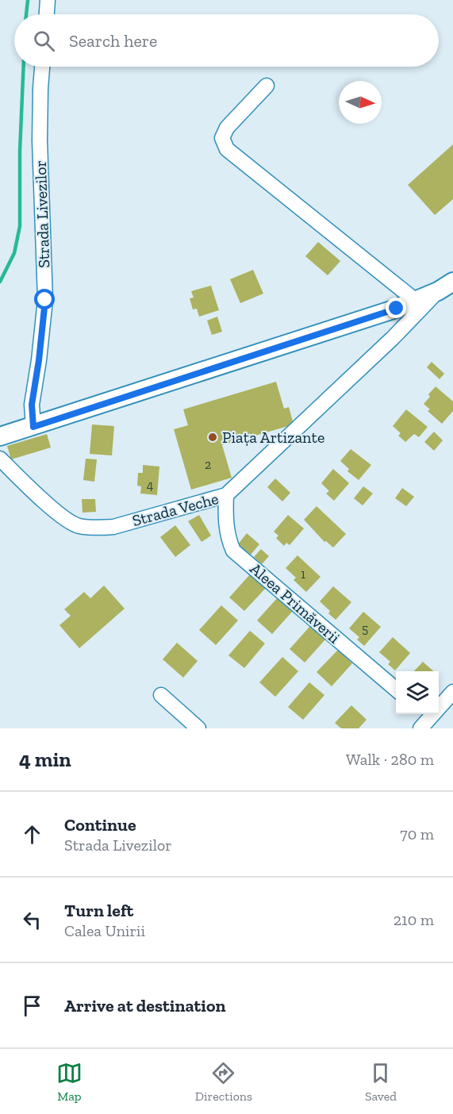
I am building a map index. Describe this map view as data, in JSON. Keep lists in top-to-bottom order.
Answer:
{
  "streets": {
    "street": ["Strada Livezilor", "Strada Veche", "Aleea Primăverii"]
  },
  "crossings": [
    ["Strada Veche", "Aleea Primăverii"]
  ],
  "places": ["Piața Artizante"],
  "house_numbers": [
    "2",
    "4",
    "1",
    "5"
  ],
  "north": "right",
  "page": {
    "search": "Search here",
    "heading": ["4 min", "Walk · 280 m"],
    "list": [
      ["Continue", "Strada Livezilor", "70 m"],
      ["Turn left", "Calea Unirii", "210 m"],
      "Arrive at destination"
    ],
    "nav": ["Map", "Directions", "Saved"]
  }
}
